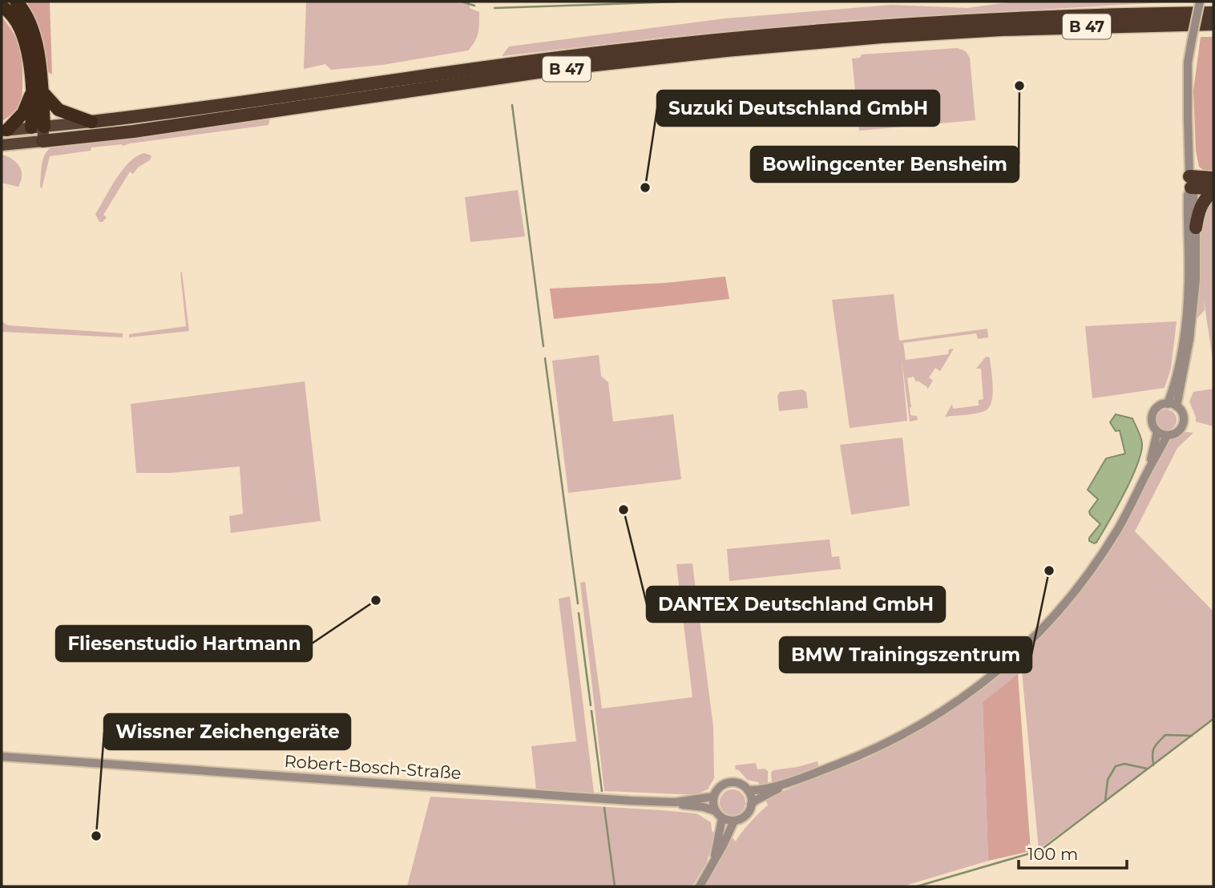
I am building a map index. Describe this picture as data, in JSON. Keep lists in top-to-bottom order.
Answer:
{
  "streets": {
    "highway": ["B 47"],
    "street": ["Robert-Bosch-Straße"]
  },
  "places": [
    "Bowlingcenter Bensheim",
    "Suzuki Deutschland GmbH",
    "DANTEX Deutschland GmbH",
    "BMW Trainingszentrum",
    "Fliesenstudio Hartmann",
    "Wissner Zeichengeräte"
  ],
  "scale_bar": "100 m"
}
